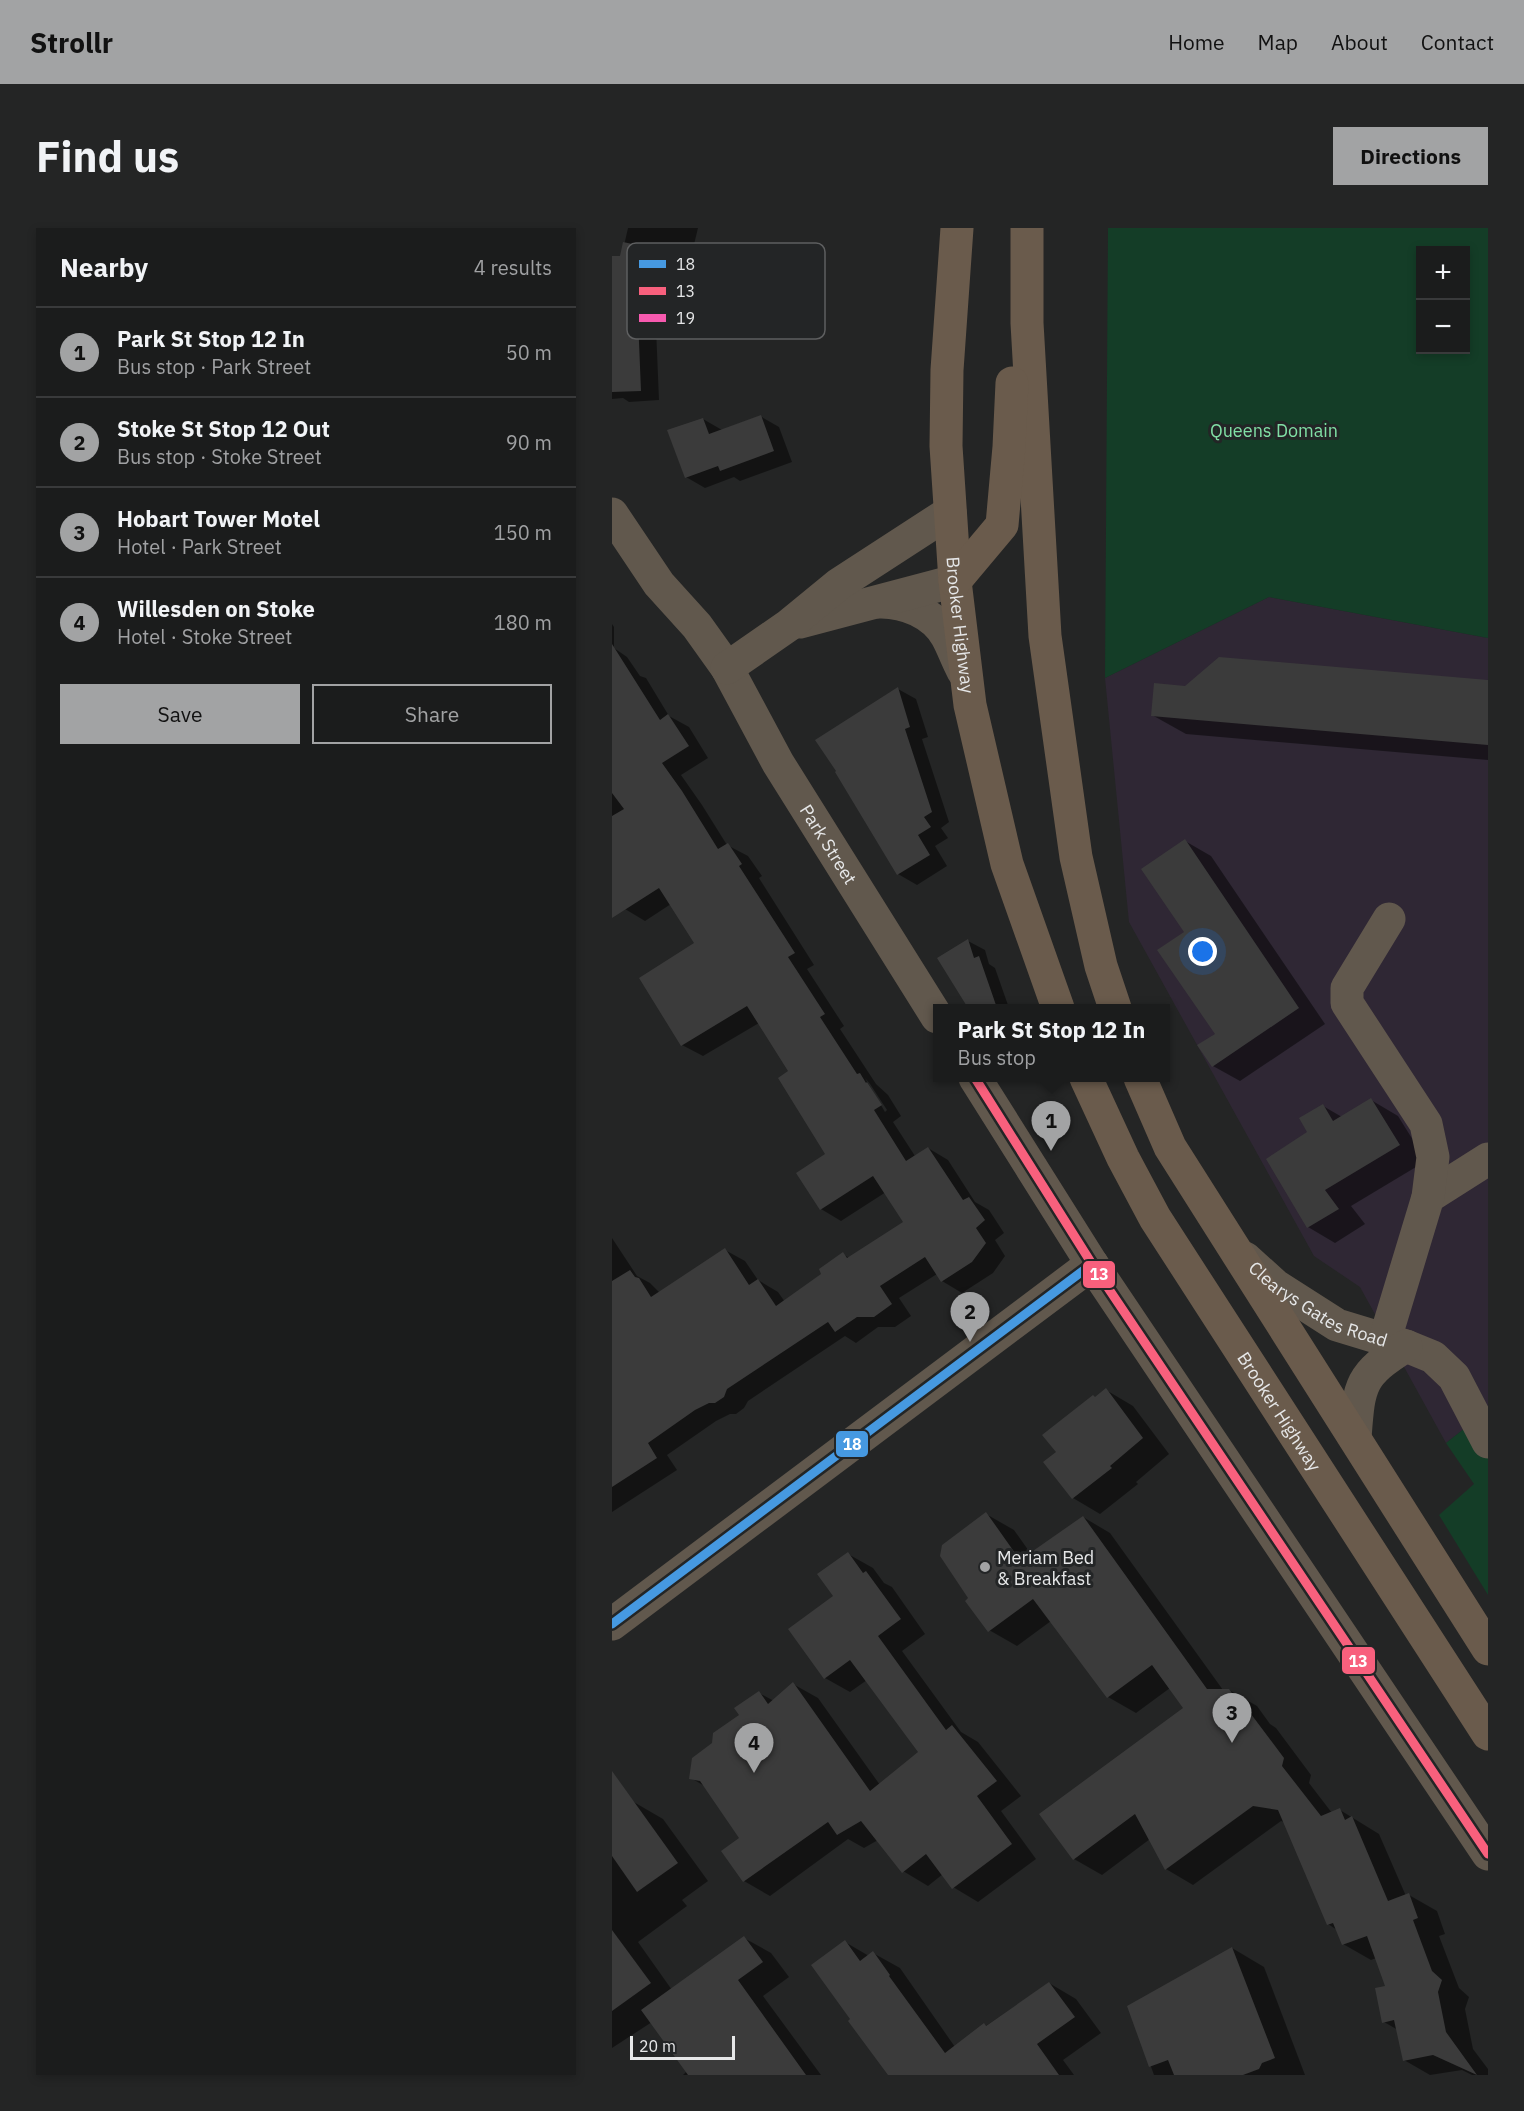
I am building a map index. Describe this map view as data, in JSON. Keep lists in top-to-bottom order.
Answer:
{
  "streets": {
    "highway": ["Brooker Highway"],
    "street": ["Park Street", "Clearys Gates Road"]
  },
  "parks": ["Queens Domain"],
  "places": ["Meriam Bed & Breakfast"],
  "lines": ["transit line 13", "transit line 18"],
  "legend": ["18", "13", "19"],
  "scale_bar": "20 m",
  "page": {
    "header": "Strollr",
    "nav": [
      "Home",
      "Map",
      "About",
      "Contact"
    ],
    "buttons": [
      "Directions",
      ["Save", "Share"]
    ],
    "title": "Find us",
    "heading": ["Nearby", "4 results"],
    "map_buttons": ["+", "−"],
    "list": [
      {
        "mark": "1",
        "name": "Park St Stop 12 In",
        "note": "Bus stop · Park Street",
        "value": "50 m"
      },
      {
        "mark": "2",
        "name": "Stoke St Stop 12 Out",
        "note": "Bus stop · Stoke Street",
        "value": "90 m"
      },
      {
        "mark": "3",
        "name": "Hobart Tower Motel",
        "note": "Hotel · Park Street",
        "value": "150 m"
      },
      {
        "mark": "4",
        "name": "Willesden on Stoke",
        "note": "Hotel · Stoke Street",
        "value": "180 m"
      }
    ],
    "popup": ["Park St Stop 12 In", "Bus stop"],
    "pins": [
      "1",
      "2",
      "3",
      "4"
    ],
    "scale": "20 m"
  }
}
